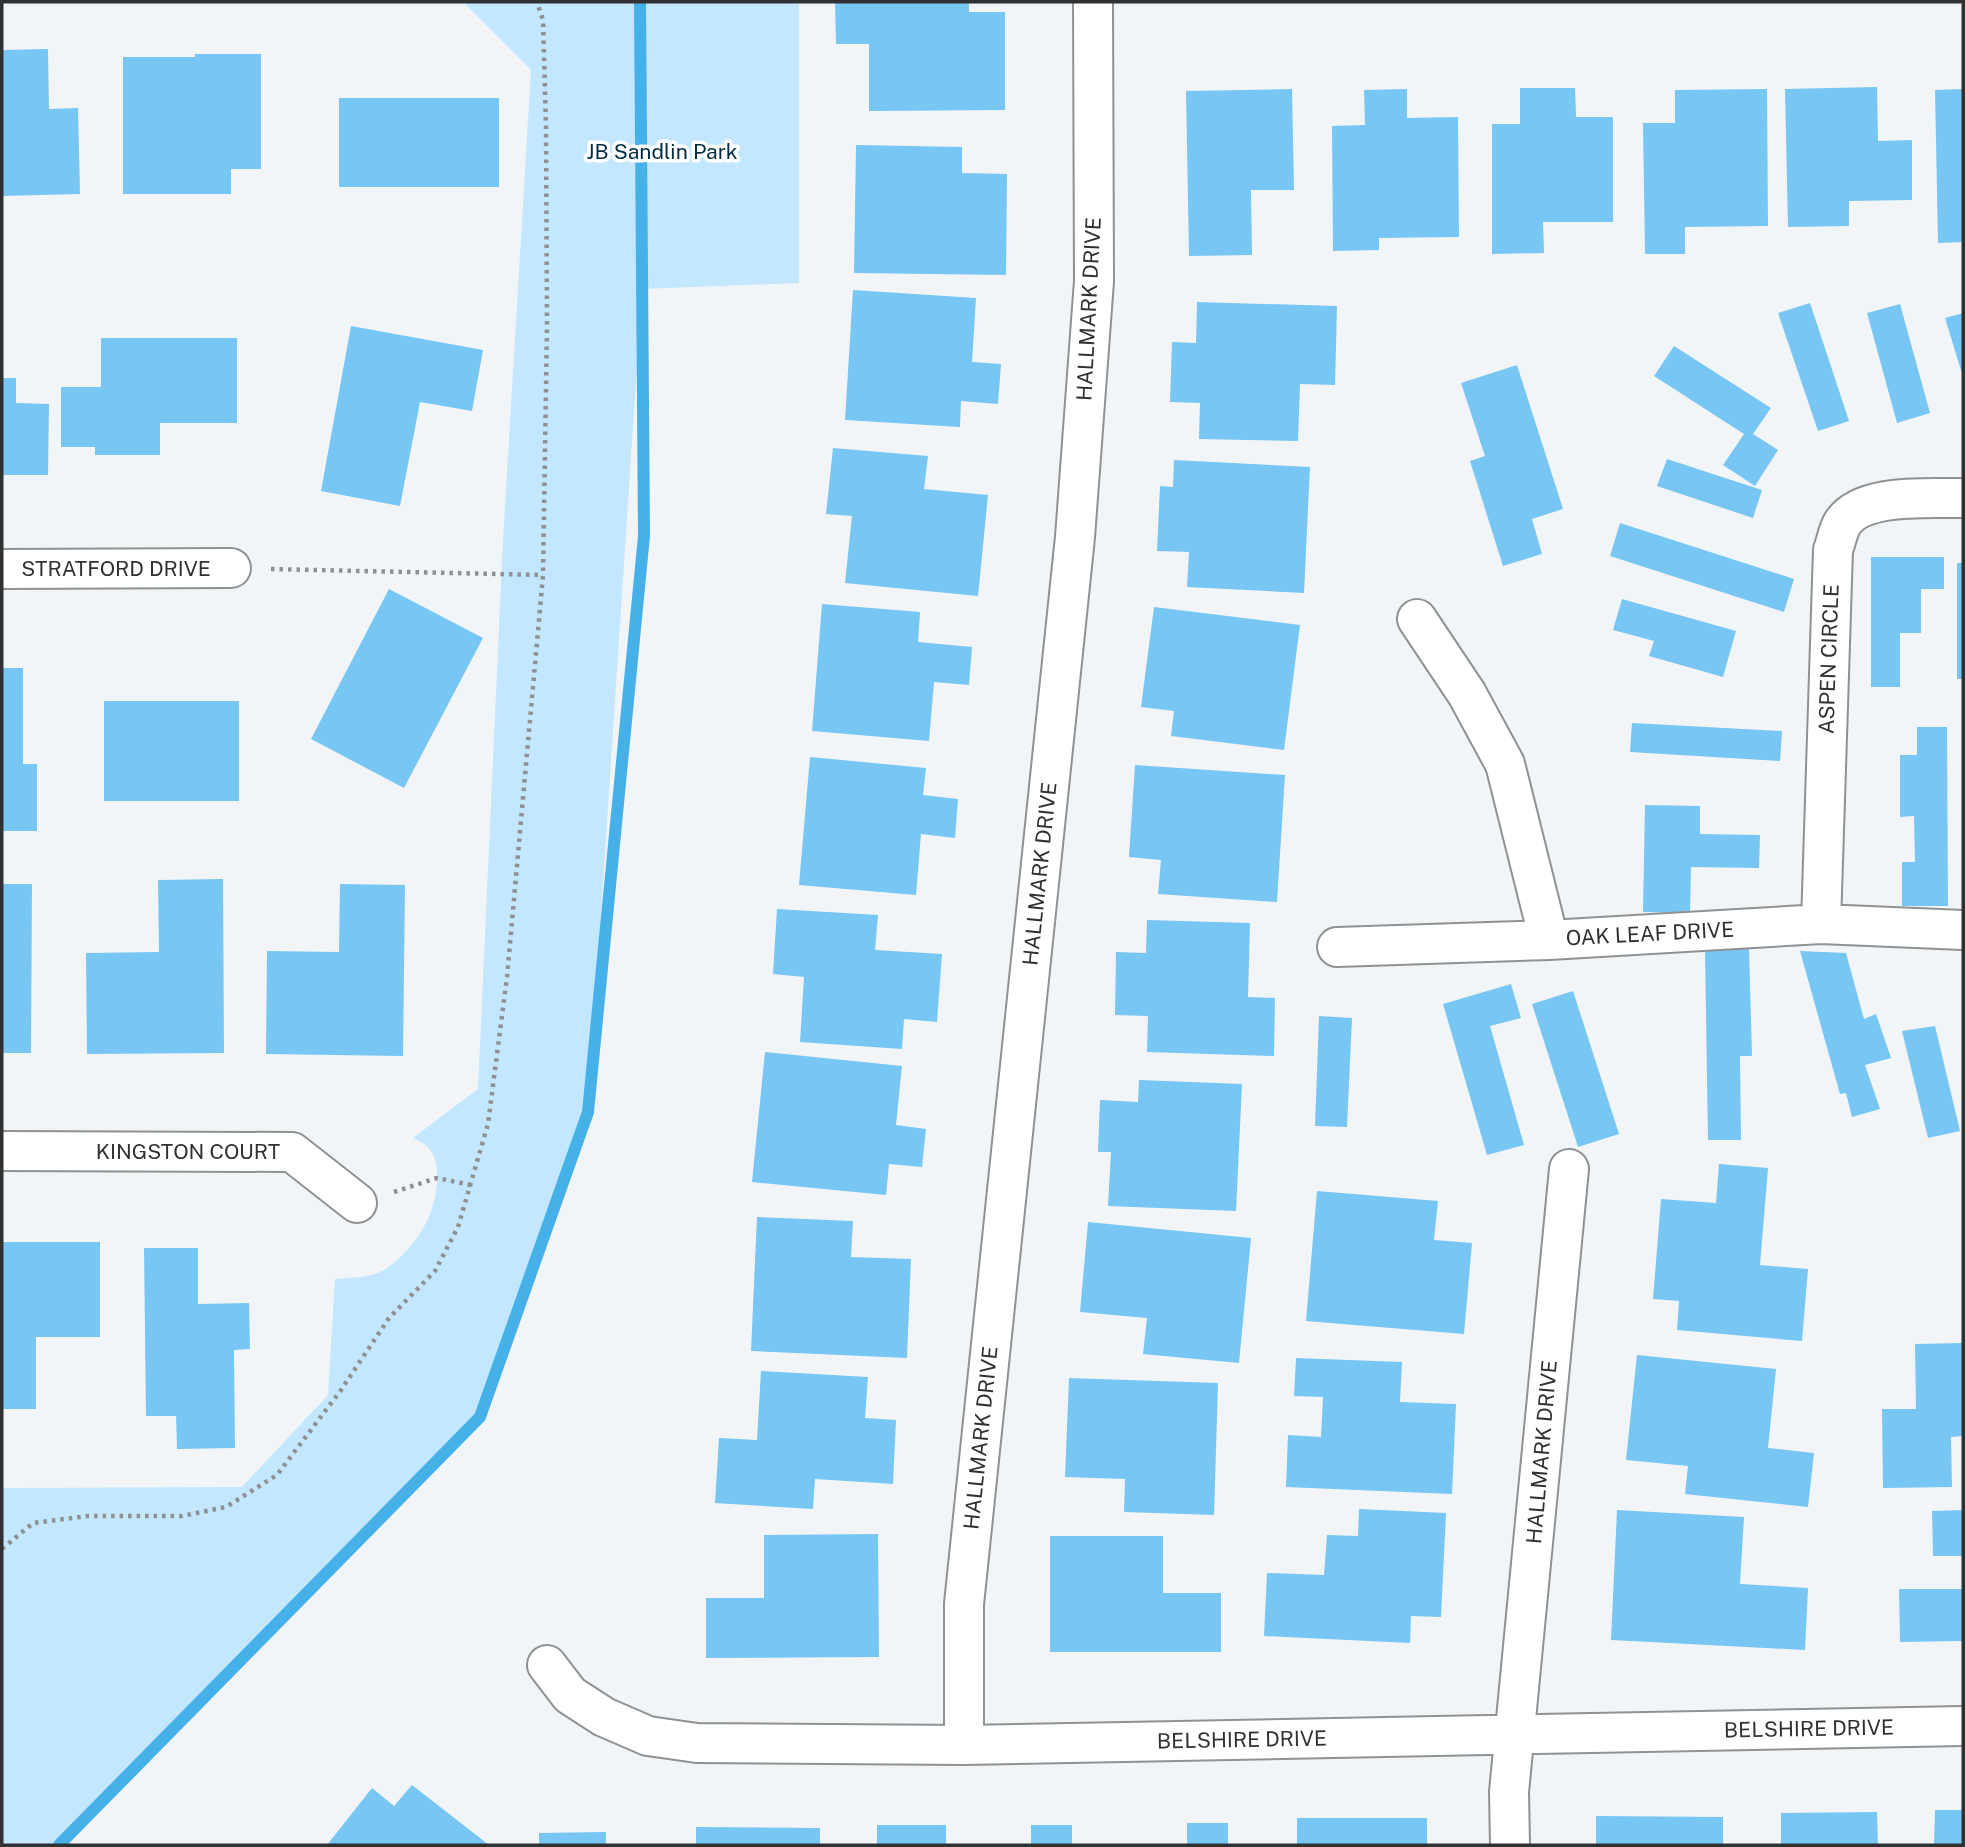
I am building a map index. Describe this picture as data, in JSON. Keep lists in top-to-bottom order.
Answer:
{
  "streets": {
    "street": [
      "HALLMARK DRIVE",
      "STRATFORD DRIVE",
      "ASPEN CIRCLE",
      "OAK LEAF DRIVE",
      "KINGSTON COURT",
      "BELSHIRE DRIVE"
    ]
  },
  "crossings": [
    ["HALLMARK DRIVE", "BELSHIRE DRIVE"],
    ["ASPEN CIRCLE", "OAK LEAF DRIVE"]
  ],
  "parks": ["JB Sandlin Park"]
}
